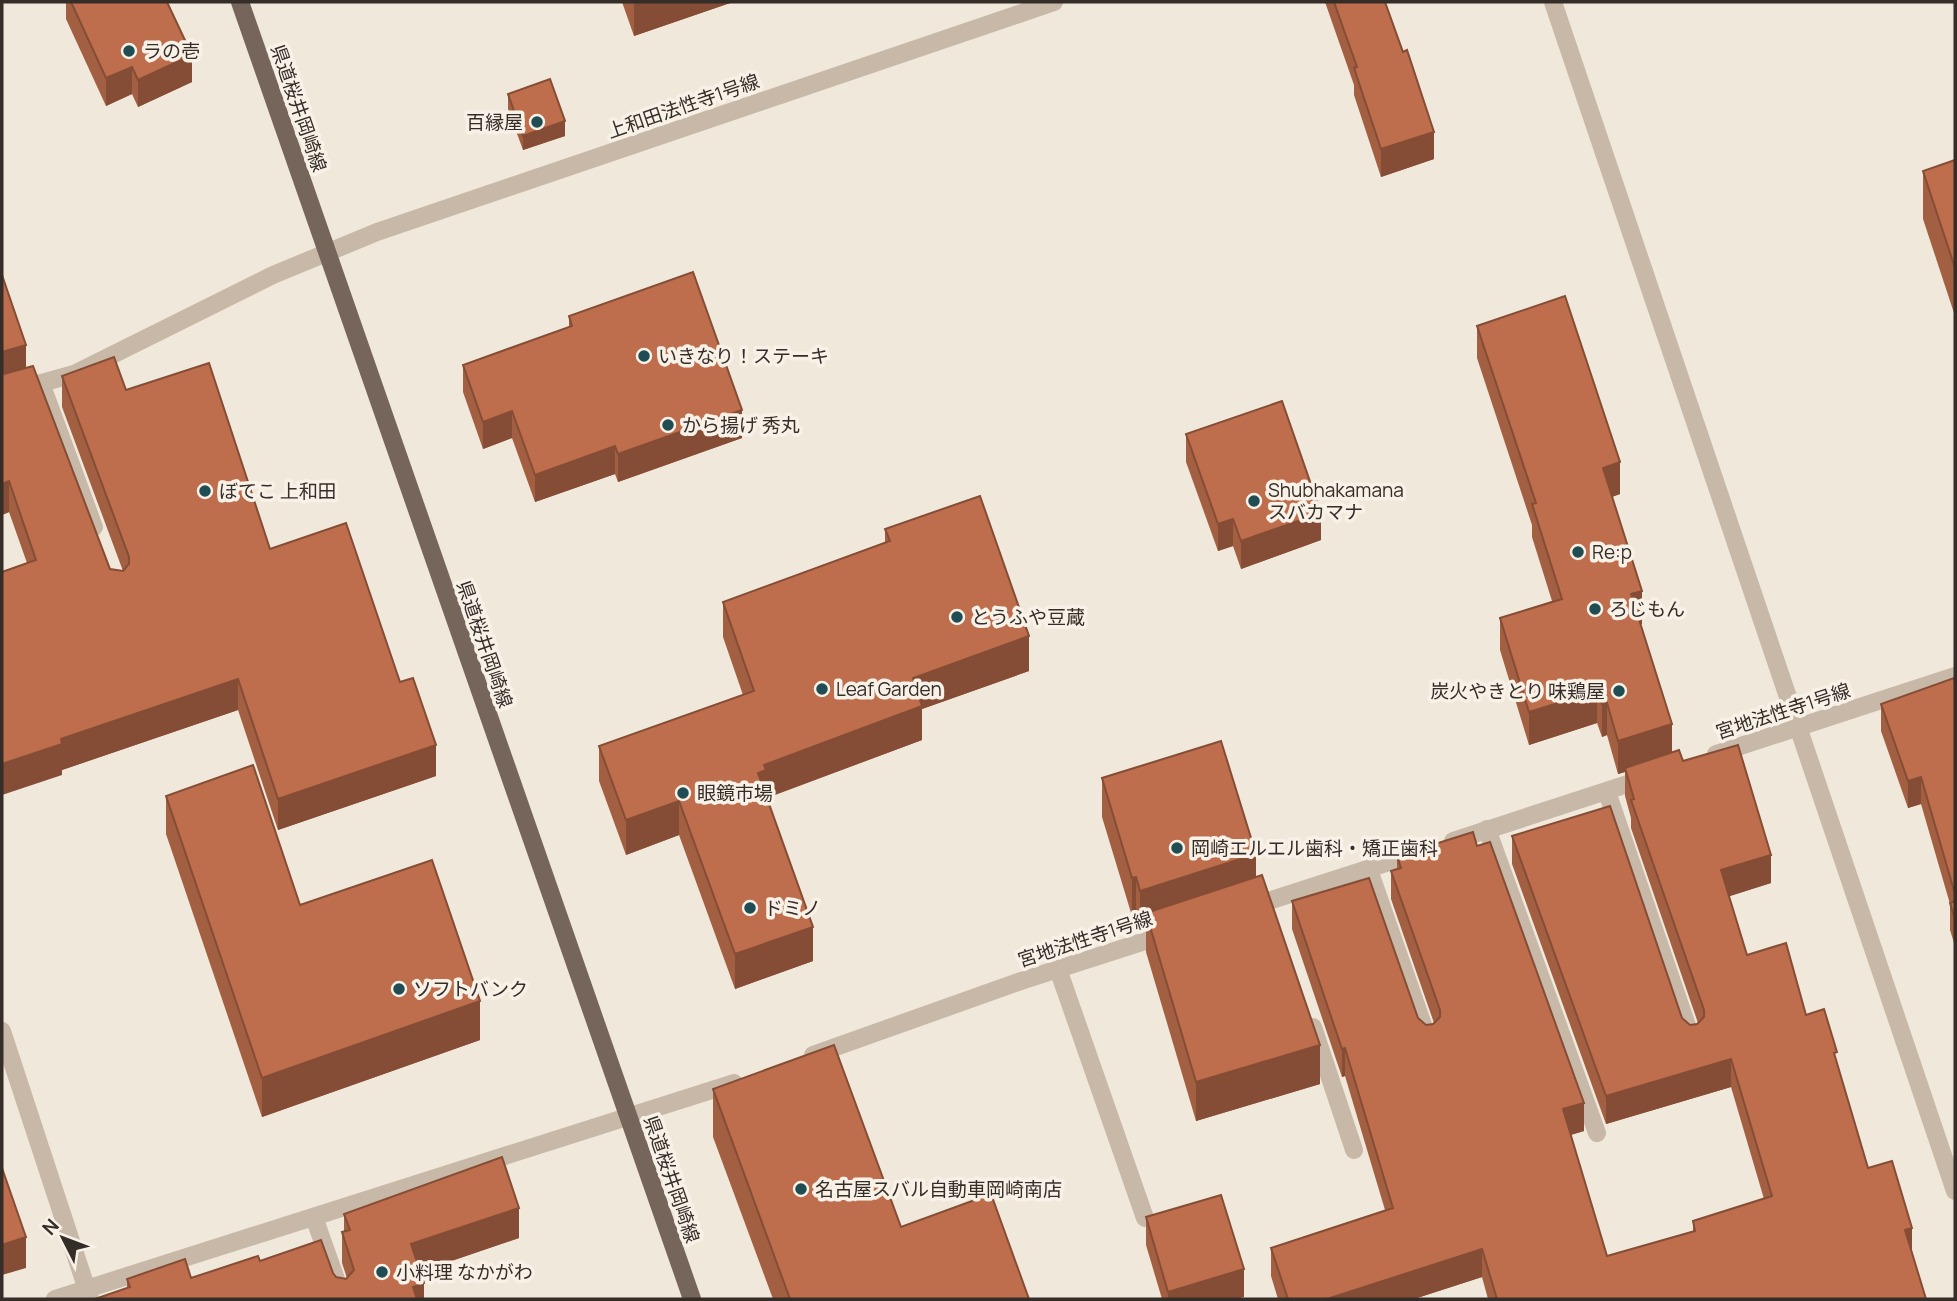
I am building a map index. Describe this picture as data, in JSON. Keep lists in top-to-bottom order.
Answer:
{
  "streets": {
    "main road": ["県道桜井岡崎線"],
    "street": ["上和田法性寺1号線", "宮地法性寺1号線"]
  },
  "crossings": [
    ["上和田法性寺1号線", "県道桜井岡崎線"]
  ],
  "places": [
    "ラの壱",
    "百縁屋",
    "いきなり！ステーキ",
    "から揚げ 秀丸",
    "ぼてこ 上和田",
    "Shubhakamana スバカマナ",
    "Re:p",
    "ろじもん",
    "とうふや豆蔵",
    "Leaf Garden",
    "炭火やきとり 味鶏屋",
    "眼鏡市場",
    "岡崎エルエル歯科・矯正歯科",
    "ドミノ",
    "ソフトバンク",
    "名古屋スバル自動車岡崎南店",
    "小料理 なかがわ"
  ],
  "north": "top left"
}
